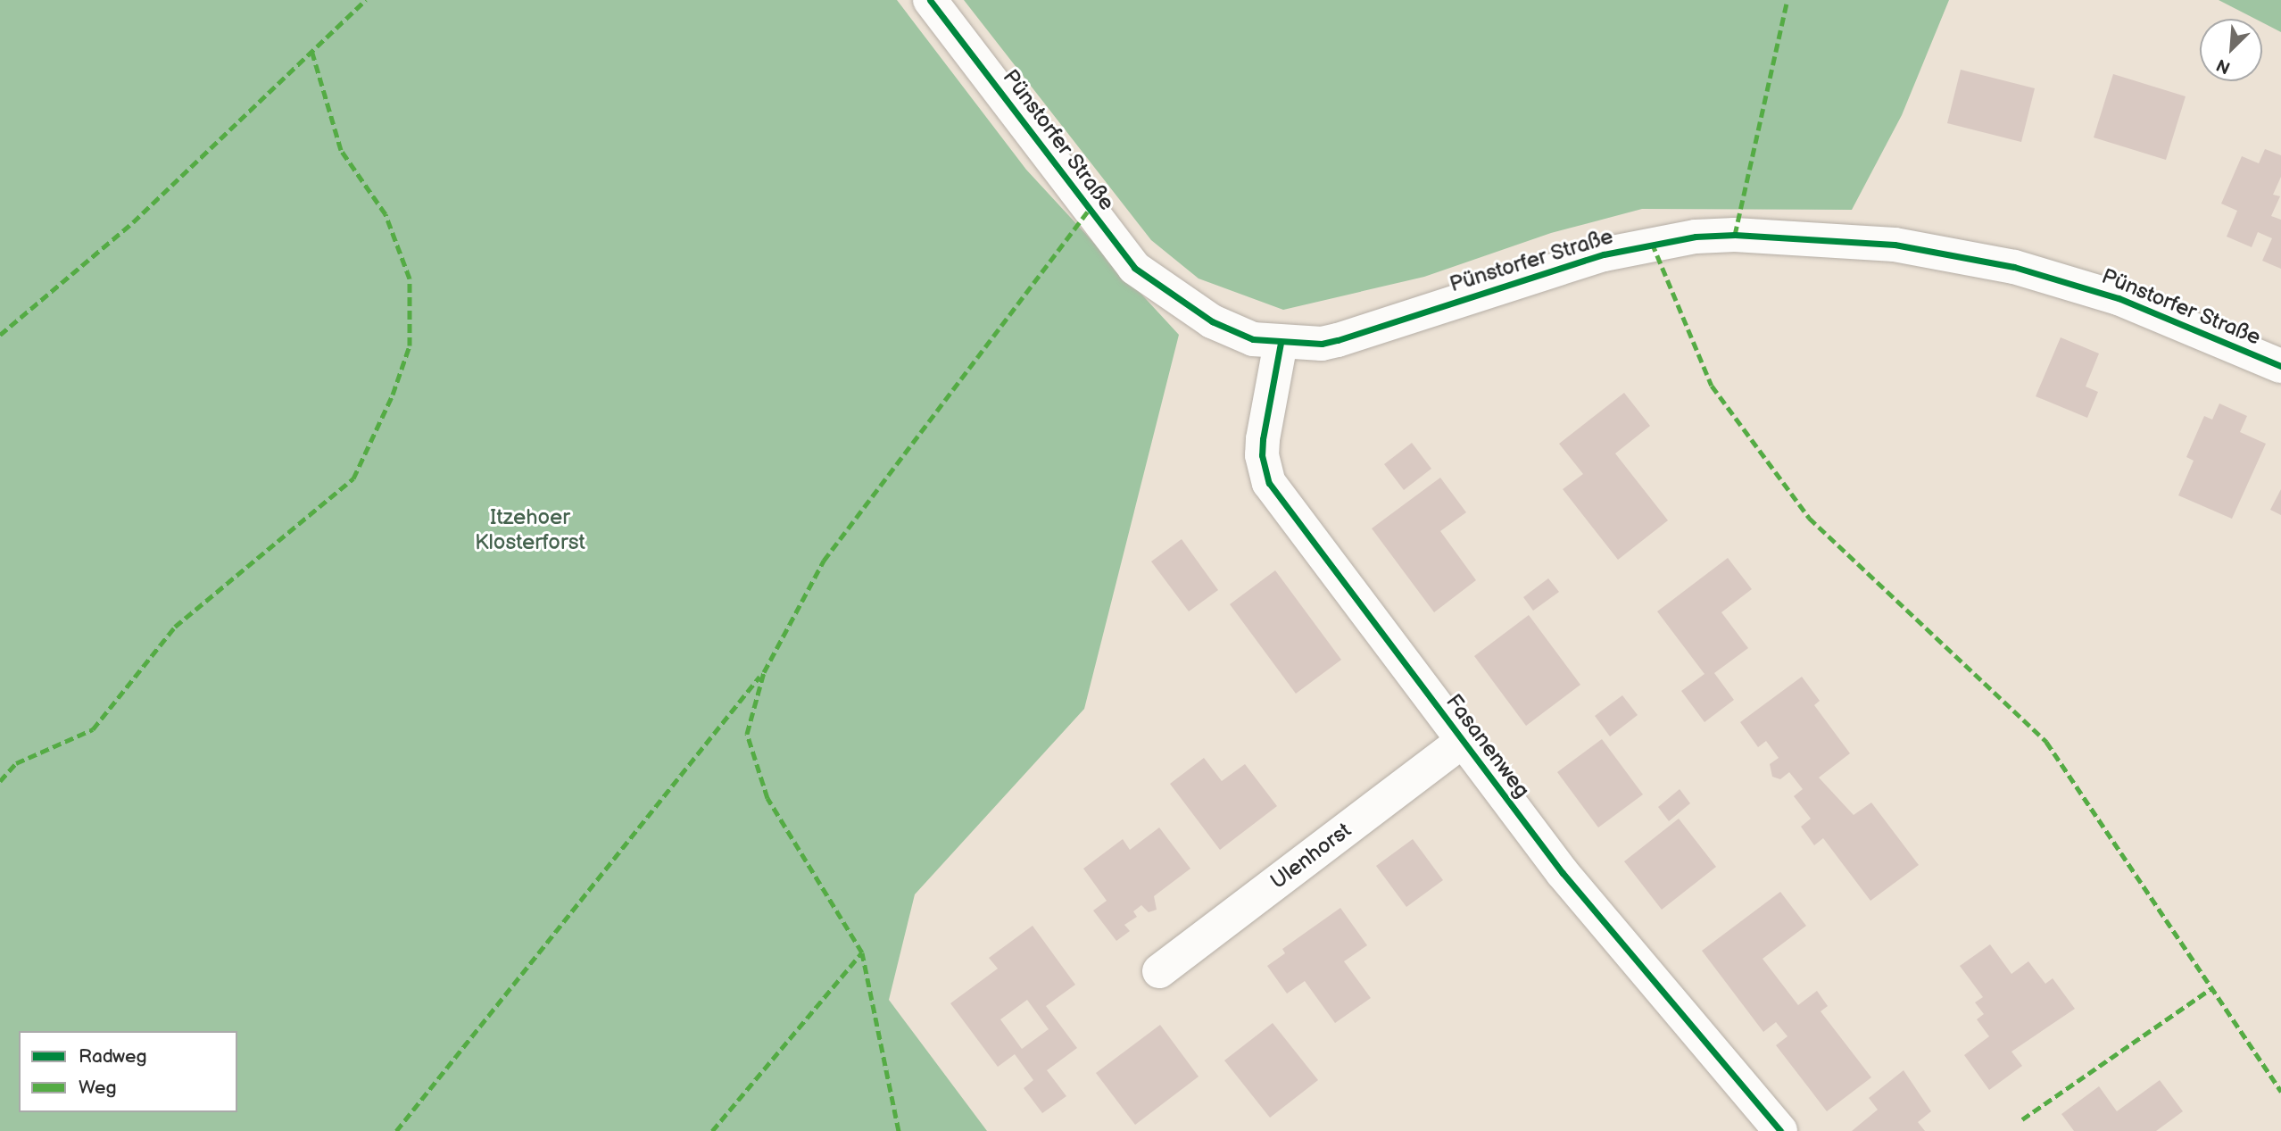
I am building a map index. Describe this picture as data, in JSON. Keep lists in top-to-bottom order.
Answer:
{
  "streets": {
    "street": ["Pünstorfer Straße", "Fasanenweg", "Ulenhorst"]
  },
  "crossings": [
    ["Pünstorfer Straße", "Fasanenweg"],
    ["Fasanenweg", "Ulenhorst"]
  ],
  "parks": ["Itzehoer Klosterforst"],
  "legend": ["Radweg", "Weg"],
  "north": "bottom left"
}
